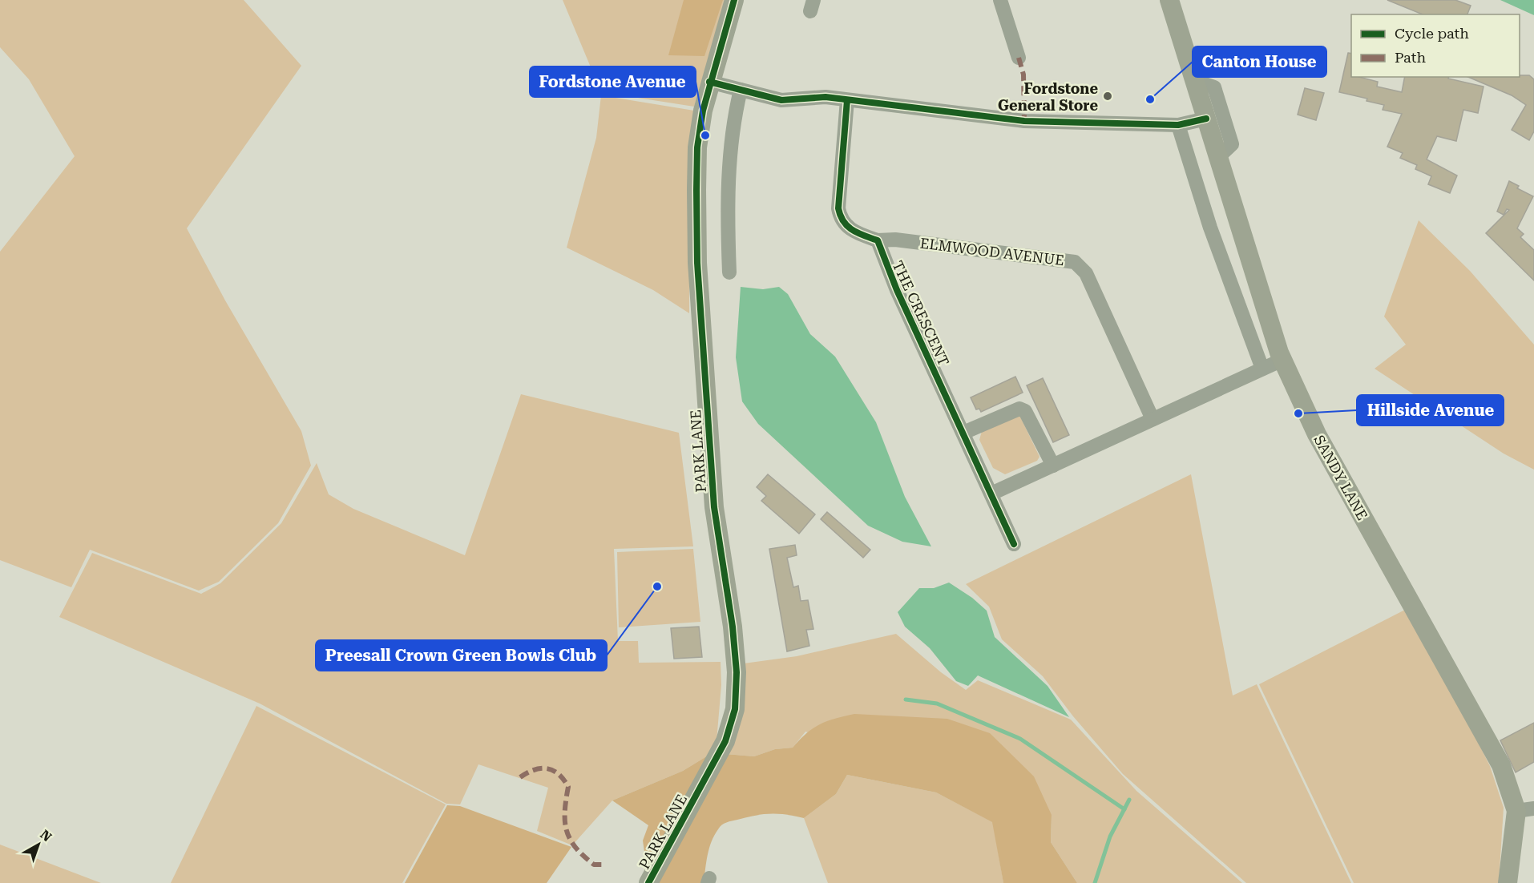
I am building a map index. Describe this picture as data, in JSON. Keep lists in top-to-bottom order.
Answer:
{
  "streets": {
    "main road": ["PARK LANE", "SANDY LANE"],
    "street": ["ELMWOOD AVENUE", "THE CRESCENT"]
  },
  "crossings": [
    ["ELMWOOD AVENUE", "THE CRESCENT"]
  ],
  "places": [
    "Fordstone General Store",
    "Canton House",
    "Fordstone Avenue",
    "Hillside Avenue",
    "Preesall Crown Green Bowls Club"
  ],
  "legend": ["Cycle path", "Path"],
  "north": "top right"
}
